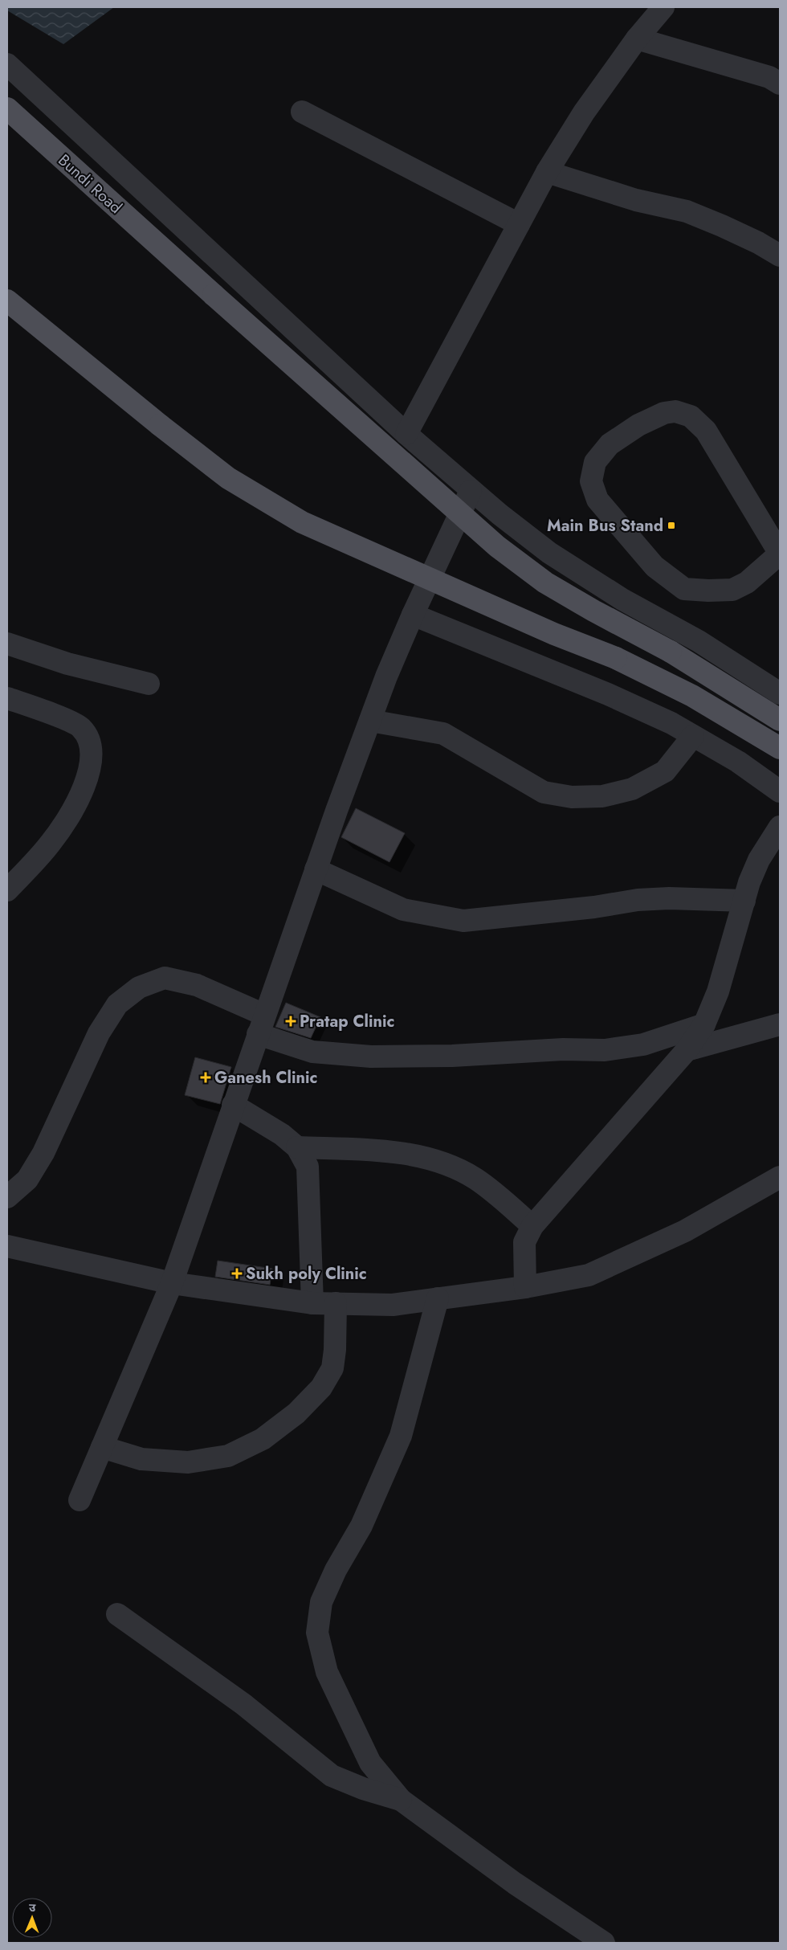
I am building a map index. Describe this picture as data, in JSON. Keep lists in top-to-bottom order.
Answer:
{
  "streets": {
    "main road": ["Bundi Road"]
  },
  "places": {
    "transit": ["Main Bus Stand"],
    "health": ["Pratap Clinic", "Ganesh Clinic", "Sukh poly Clinic"]
  },
  "north": "top"
}
